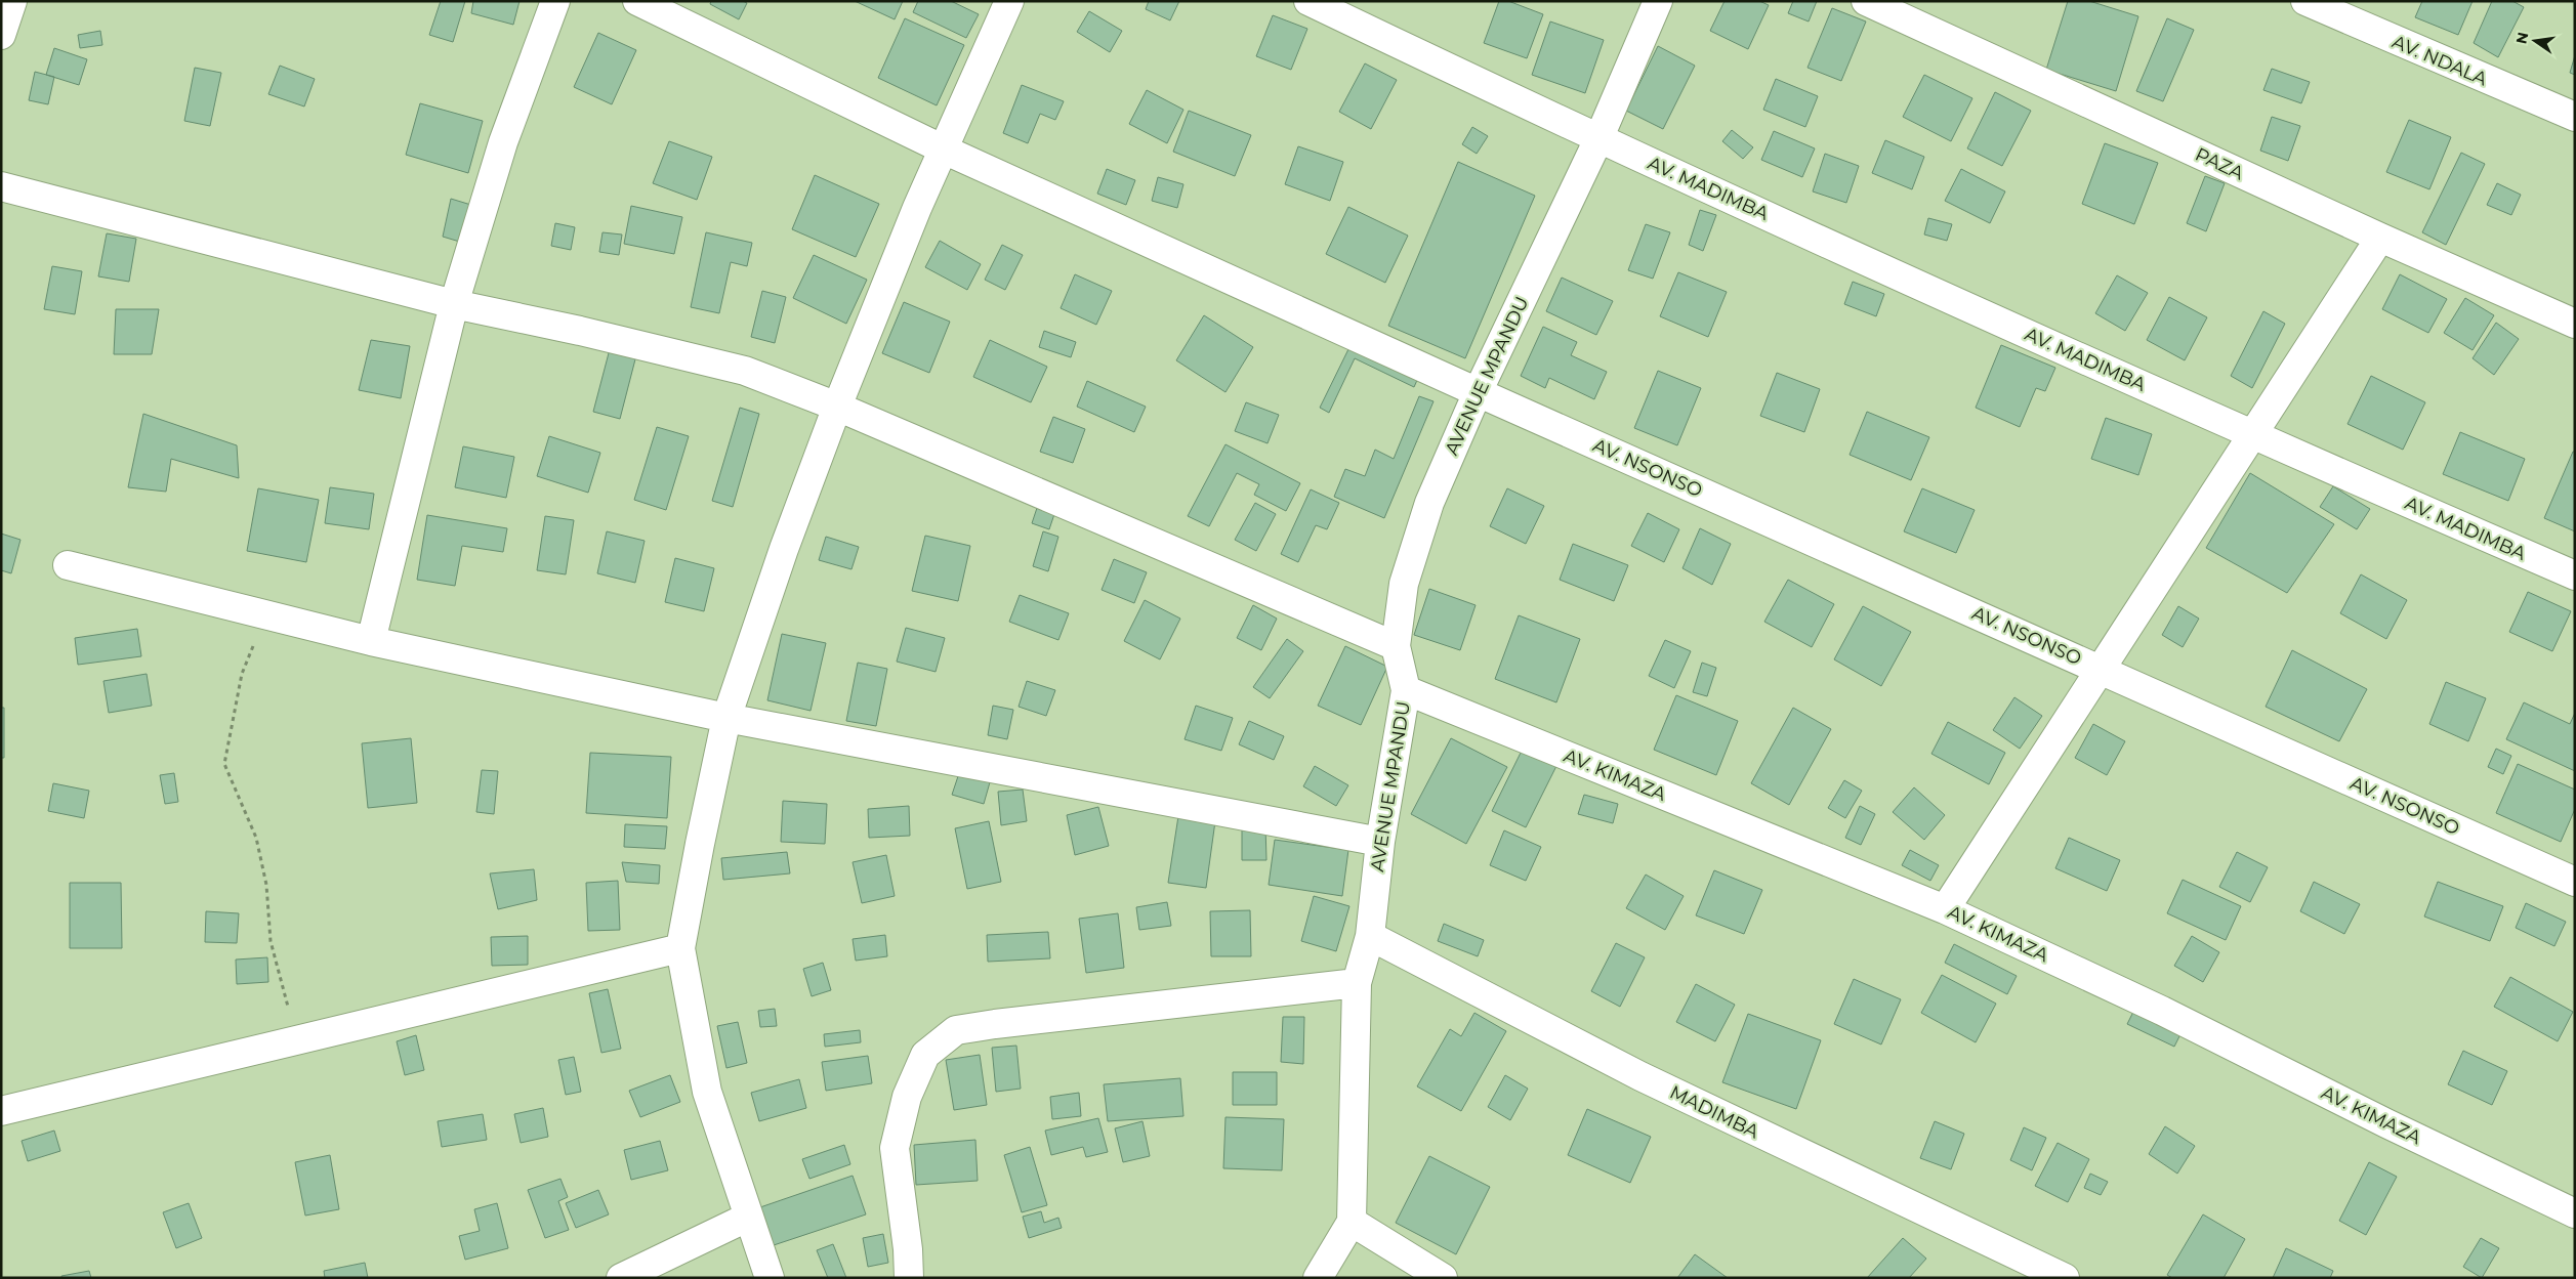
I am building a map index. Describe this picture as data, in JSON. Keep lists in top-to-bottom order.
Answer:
{
  "streets": {
    "street": [
      "AV. NDALA",
      "PAZA",
      "AV. MADIMBA",
      "AVENUE MPANDU",
      "AV. NSONSO",
      "AV. KIMAZA",
      "MADIMBA"
    ]
  },
  "crossings": [
    ["AV. MADIMBA", "AVENUE MPANDU"],
    ["AVENUE MPANDU", "AV. NSONSO"],
    ["AVENUE MPANDU", "AV. KIMAZA"],
    ["AVENUE MPANDU", "MADIMBA"]
  ],
  "north": "left"
}
